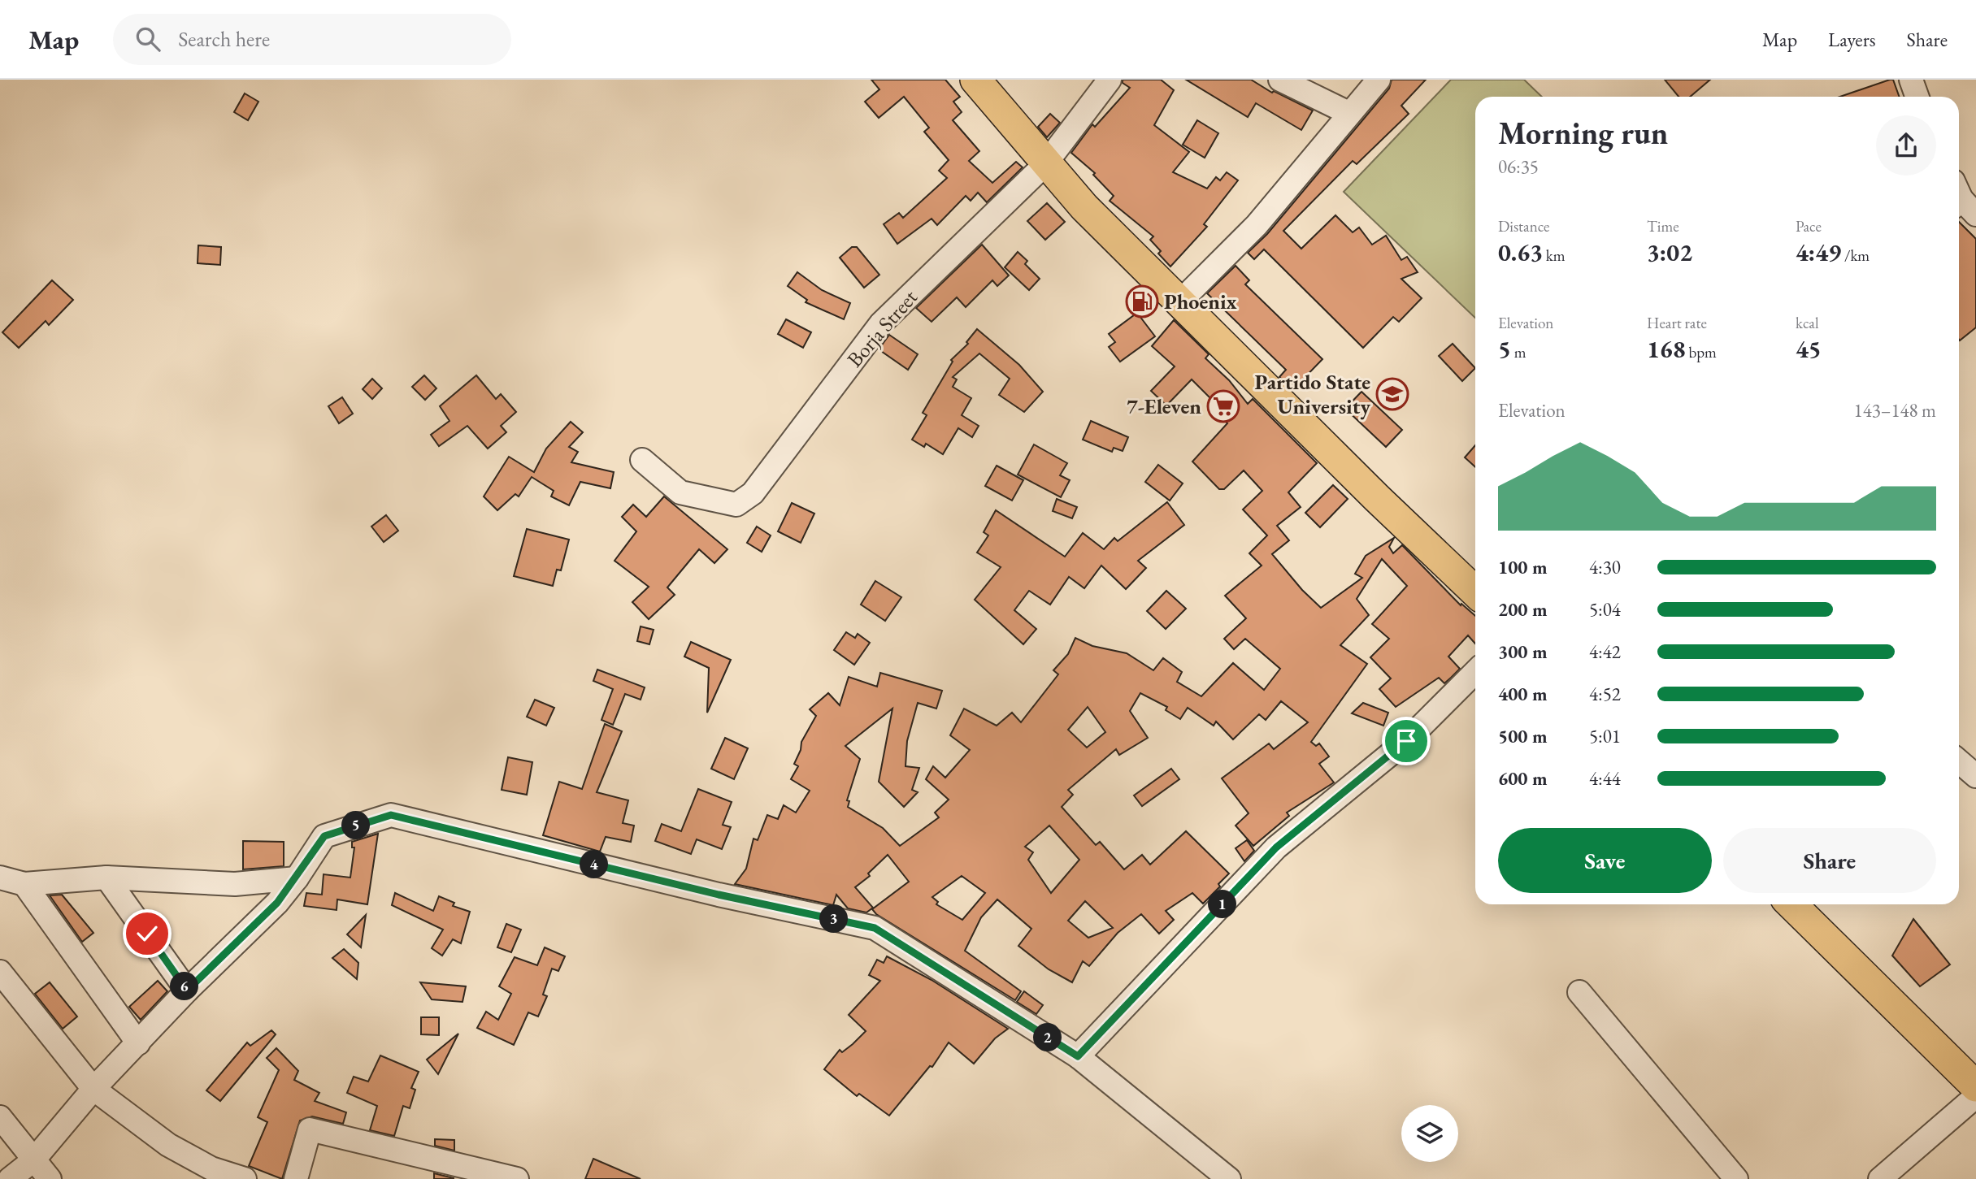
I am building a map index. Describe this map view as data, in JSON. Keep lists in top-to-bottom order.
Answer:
{
  "streets": {
    "street": ["Borja Street"]
  },
  "places": {
    "fuel station": ["Phoenix"],
    "school or university": ["Partido State University"],
    "supermarket": ["7-Eleven"]
  },
  "page": {
    "header": "Map",
    "search": "Search here",
    "nav": ["Map", "Layers", "Share"],
    "heading": ["Morning run", "06:35"],
    "stats": [
      ["Distance", "0.63 km"],
      ["Time", "3:02"],
      ["Pace", "4:49 /km"],
      ["Elevation", "5 m"],
      ["Heart rate", "168 bpm"],
      ["kcal", "45"]
    ],
    "chart": ["Elevation", "143–148 m"],
    "list": [
      {
        "name": "100 m",
        "note": "4:30"
      },
      {
        "name": "200 m",
        "note": "5:04"
      },
      {
        "name": "300 m",
        "note": "4:42"
      },
      {
        "name": "400 m",
        "note": "4:52"
      },
      {
        "name": "500 m",
        "note": "5:01"
      },
      {
        "name": "600 m",
        "note": "4:44"
      }
    ],
    "pins": [
      "5",
      "4",
      "1",
      "3",
      "6",
      "2"
    ],
    "buttons": ["Save", "Share"]
  }
}
